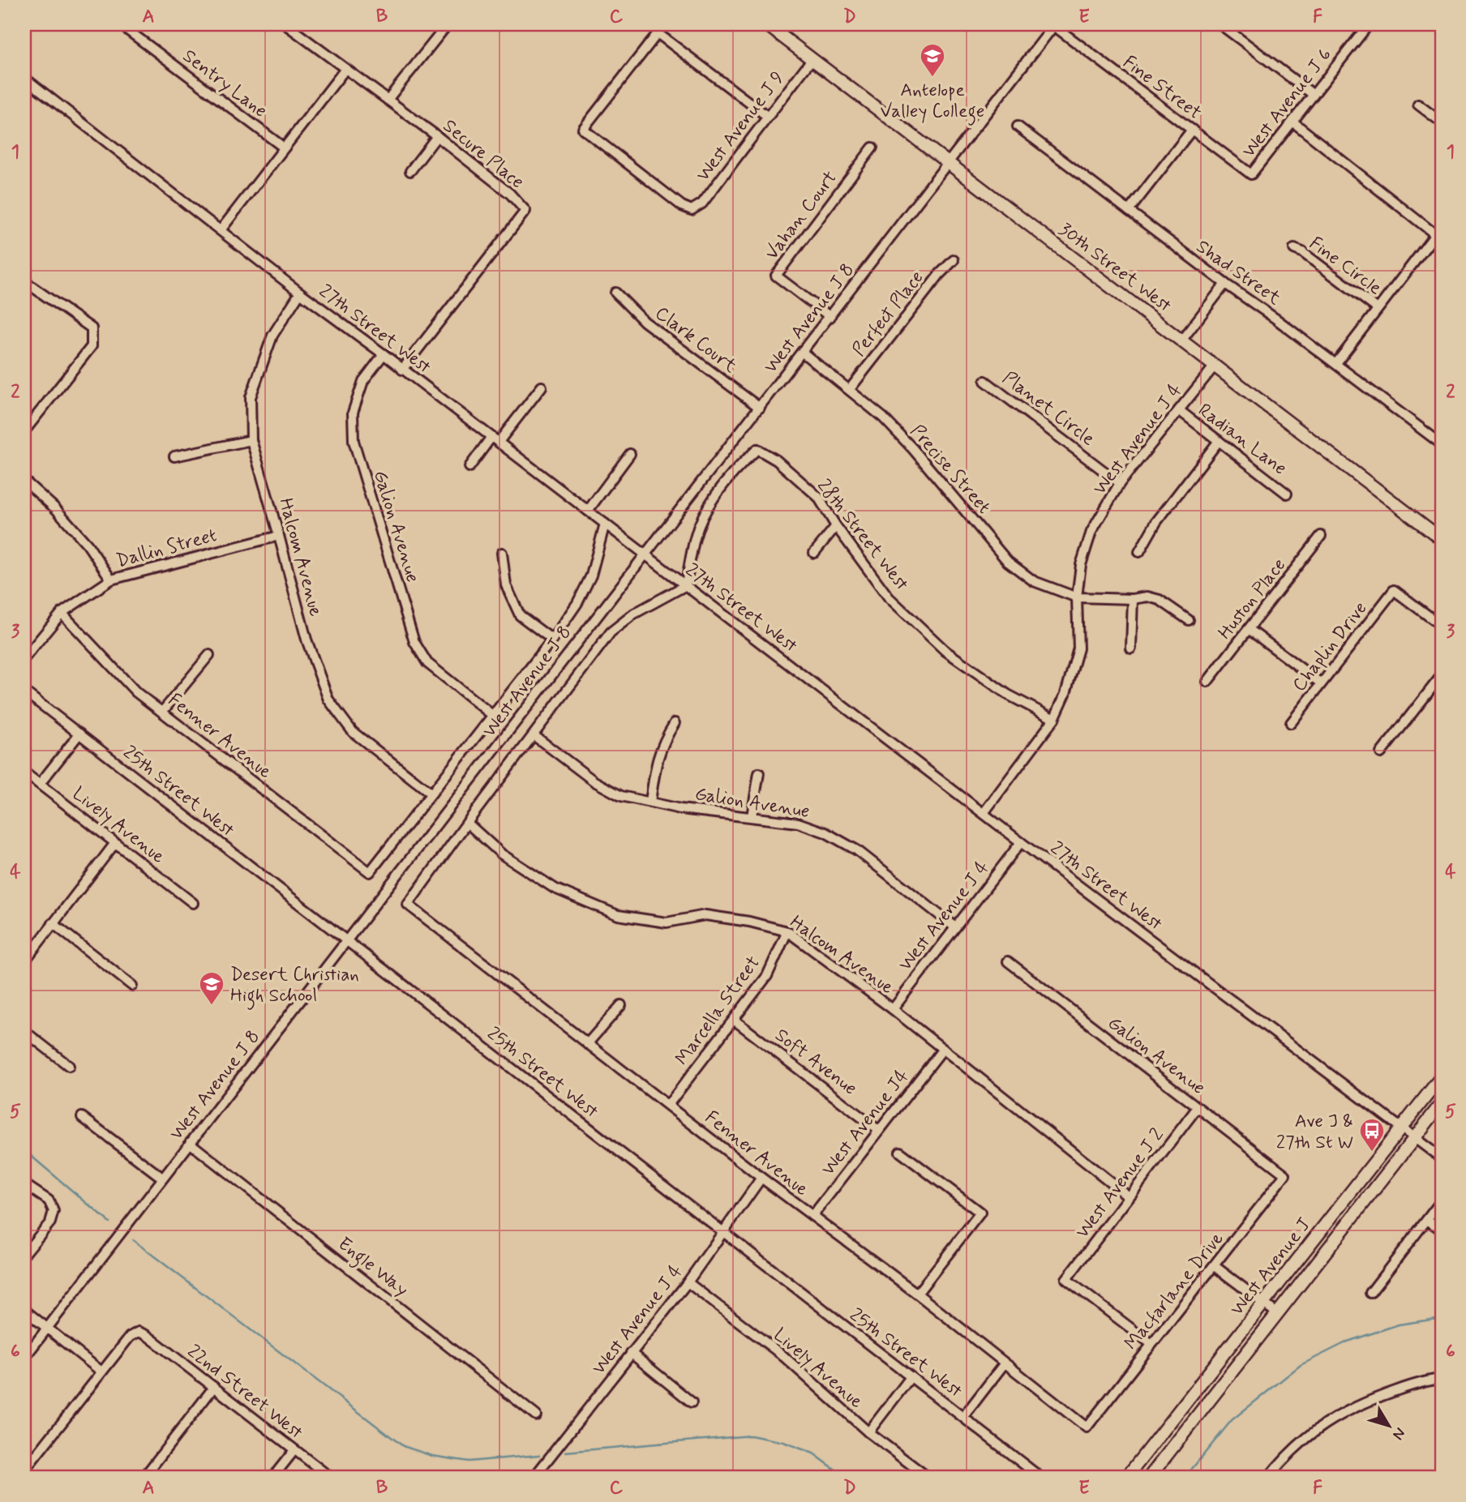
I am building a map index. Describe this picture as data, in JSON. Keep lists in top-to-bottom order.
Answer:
{
  "streets": {
    "main road": ["30th Street West", "West Avenue J"],
    "street": [
      "Sentry Lane",
      "Fine Street",
      "West Avenue J 6",
      "West Avenue J 9",
      "Secure Place",
      "Vahan Court",
      "Fine Circle",
      "Shad Street",
      "Perfect Place",
      "West Avenue J 8",
      "27th Street West",
      "Clark Court",
      "Planet Circle",
      "West Avenue J 4",
      "Radian Lane",
      "Precise Street",
      "Galion Avenue",
      "28th Street West",
      "Dallin Street",
      "Halcom Avenue",
      "Huston Place",
      "Chaplin Drive",
      "Fenner Avenue",
      "25th Street West",
      "Lively Avenue",
      "Marcella Street",
      "Soft Avenue",
      "West Avenue J4",
      "West Avenue J 2",
      "Engle Way",
      "Macfarlane Drive",
      "22nd Street West"
    ]
  },
  "crossings": [
    ["Fine Street", "West Avenue J 6"],
    ["Fine Street", "West Avenue J 8"],
    ["West Avenue J 9", "30th Street West"],
    ["Secure Place", "27th Street West"],
    ["Vahan Court", "West Avenue J 8"],
    ["30th Street West", "West Avenue J 8"],
    ["30th Street West", "West Avenue J 4"],
    ["Perfect Place", "Precise Street"],
    ["West Avenue J 8", "27th Street West"],
    ["West Avenue J 8", "Clark Court"],
    ["West Avenue J 8", "Precise Street"],
    ["West Avenue J 8", "25th Street West"],
    ["West Avenue J 8", "Engle Way"],
    ["27th Street West", "West Avenue J 4"],
    ["27th Street West", "Galion Avenue"],
    ["27th Street West", "28th Street West"],
    ["27th Street West", "Halcom Avenue"],
    ["27th Street West", "West Avenue J"],
    ["Planet Circle", "West Avenue J 4"],
    ["West Avenue J 4", "Radian Lane"],
    ["West Avenue J 4", "Precise Street"],
    ["West Avenue J 4", "Galion Avenue"],
    ["West Avenue J 4", "28th Street West"],
    ["West Avenue J 4", "Halcom Avenue"],
    ["West Avenue J 4", "Fenner Avenue"],
    ["West Avenue J 4", "25th Street West"],
    ["West Avenue J 4", "Lively Avenue"],
    ["Galion Avenue", "West Avenue J 2"],
    ["Galion Avenue", "Macfarlane Drive"],
    ["Dallin Street", "Halcom Avenue"],
    ["Dallin Street", "Fenner Avenue"],
    ["Halcom Avenue", "Fenner Avenue"],
    ["Halcom Avenue", "Marcella Street"],
    ["Halcom Avenue", "West Avenue J4"],
    ["Halcom Avenue", "West Avenue J 2"],
    ["Fenner Avenue", "Marcella Street"],
    ["Fenner Avenue", "West Avenue J4"],
    ["Fenner Avenue", "Macfarlane Drive"],
    ["Marcella Street", "Soft Avenue"],
    ["Soft Avenue", "West Avenue J4"],
    ["West Avenue J 2", "Macfarlane Drive"]
  ],
  "places": {
    "school or university": ["Antelope Valley College", "Desert Christian High School"],
    "bus stop": ["Ave J & 27th St W"]
  },
  "north": "bottom right",
  "grid": {
    "columns": [
      "A",
      "B",
      "C",
      "D",
      "E",
      "F"
    ],
    "rows": [
      "1",
      "2",
      "3",
      "4",
      "5",
      "6"
    ]
  }
}
